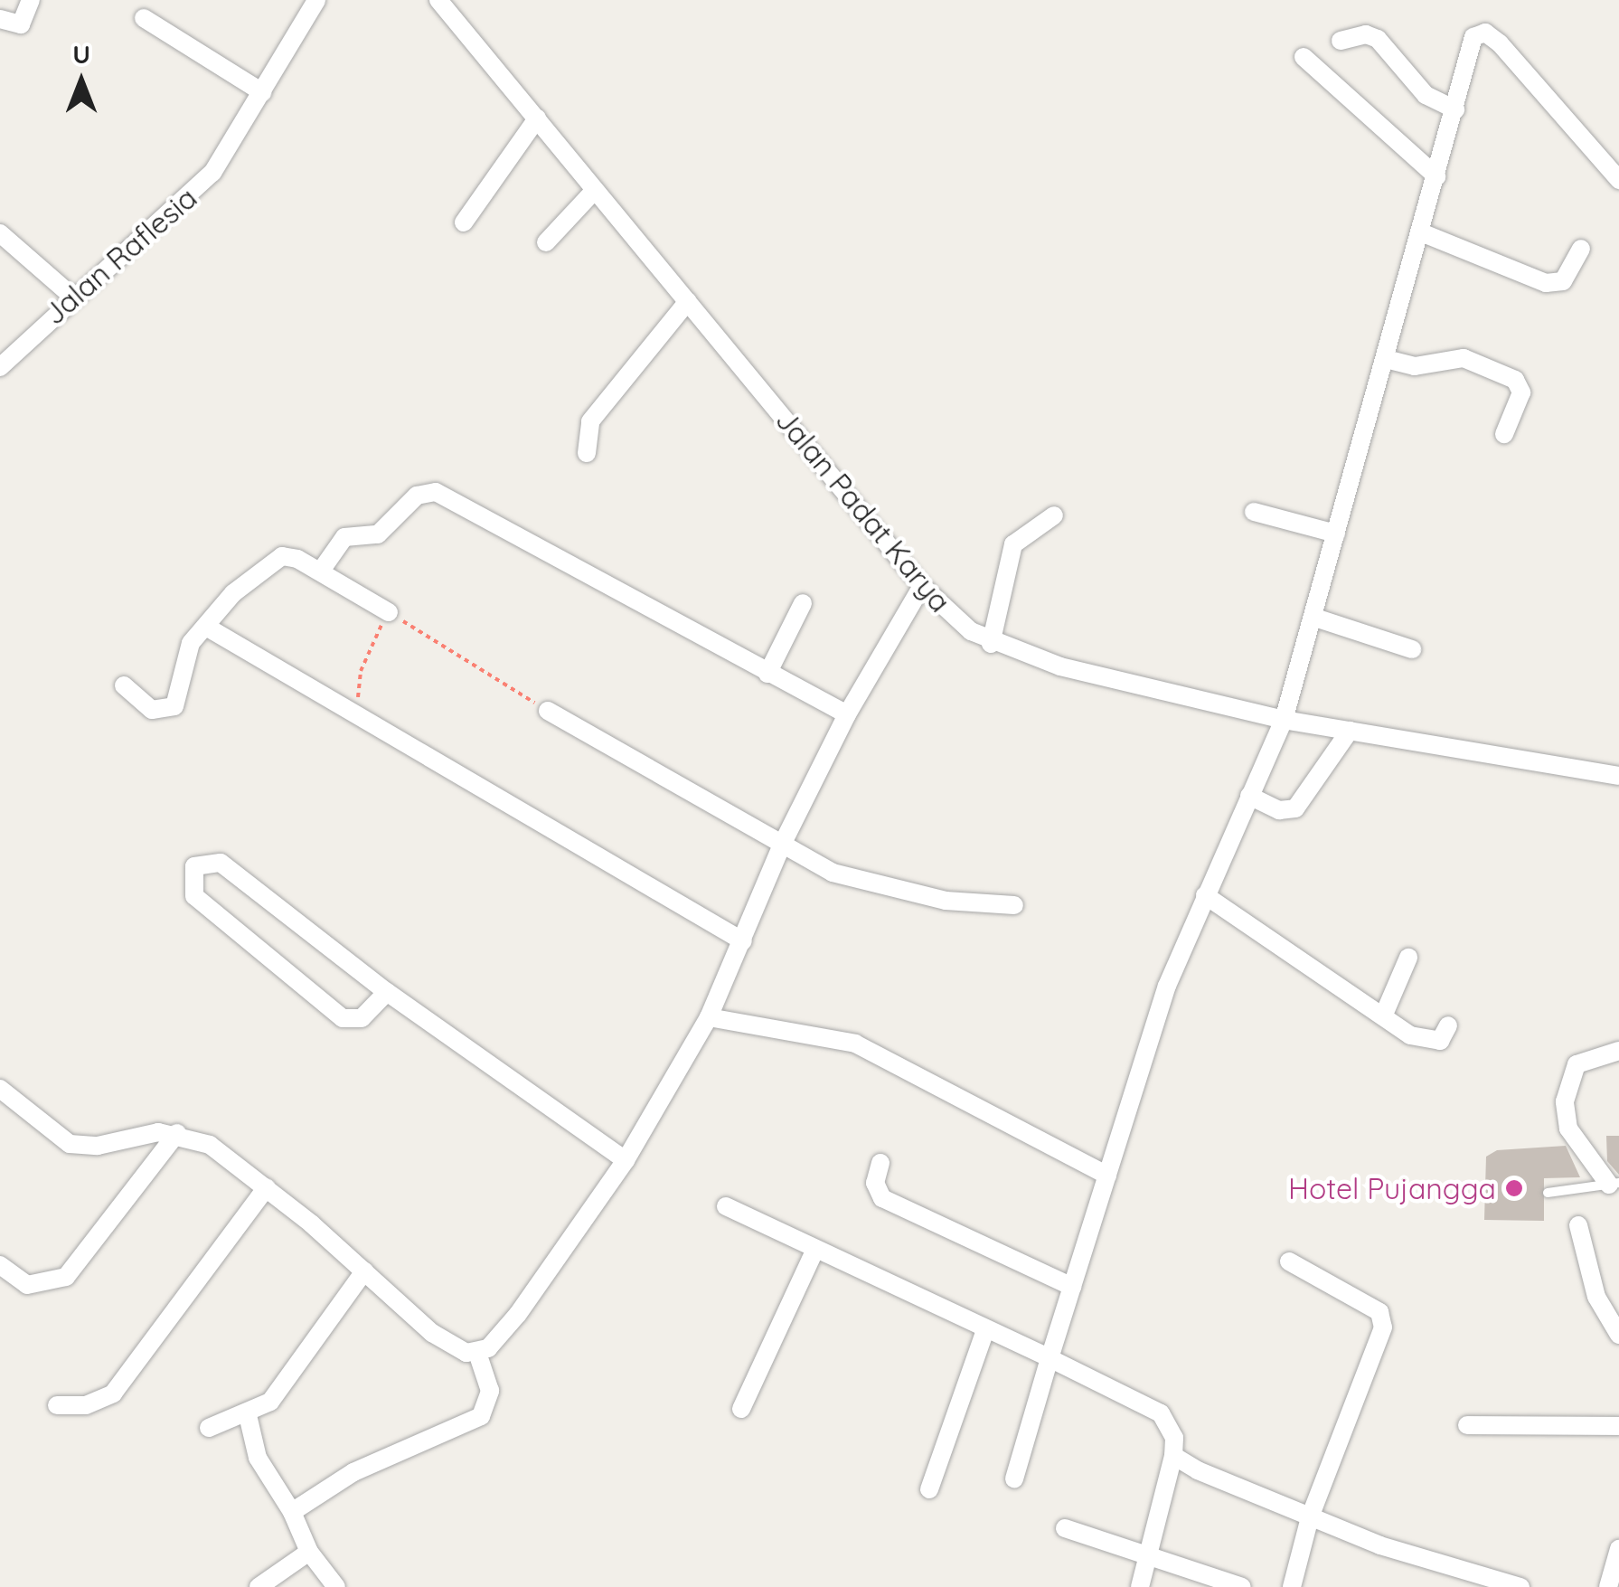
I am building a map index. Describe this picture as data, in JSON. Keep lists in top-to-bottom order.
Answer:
{
  "streets": {
    "street": ["Jalan Raflesia", "Jalan Padat Karya"]
  },
  "places": ["Hotel Pujangga"],
  "north": "top"
}
